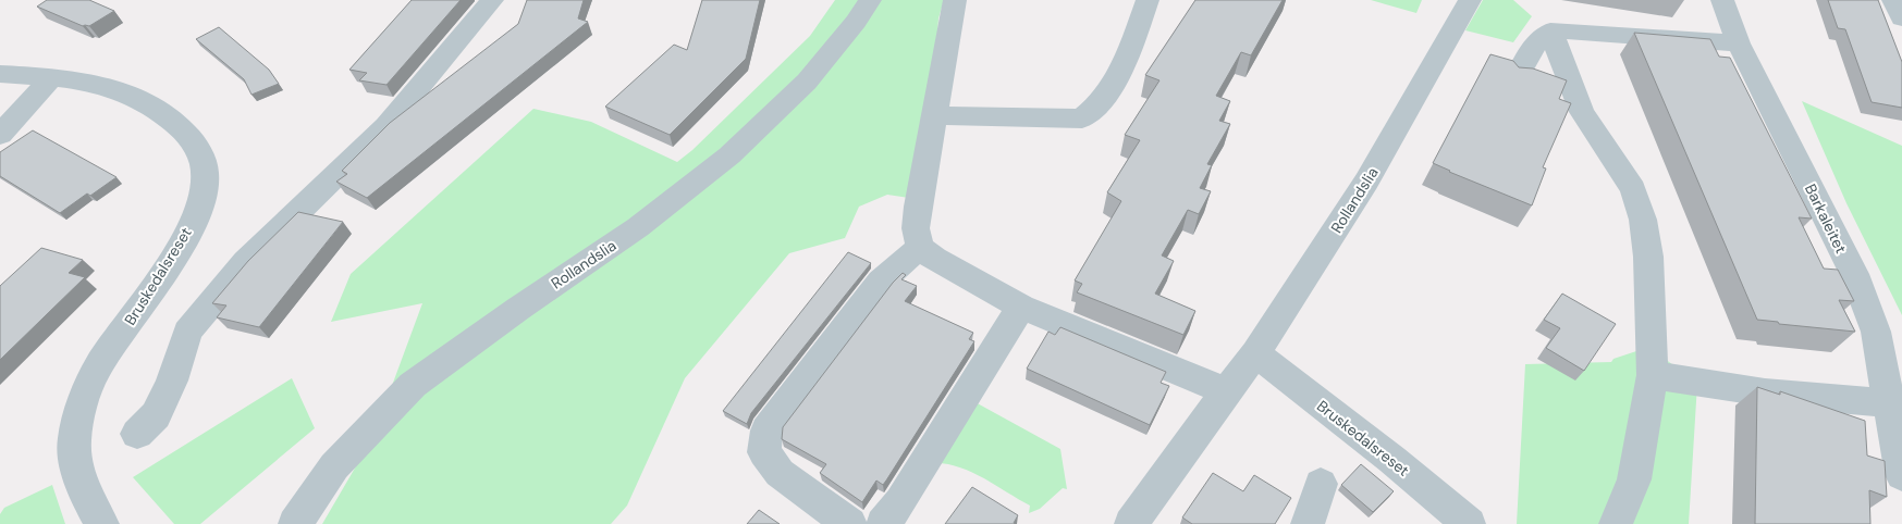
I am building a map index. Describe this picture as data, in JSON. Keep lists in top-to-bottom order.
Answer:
{
  "streets": {
    "street": ["Rollandslia", "Barkaleitet", "Bruskedalsreset"]
  },
  "crossings": [
    ["Rollandslia", "Bruskedalsreset"]
  ]
}
